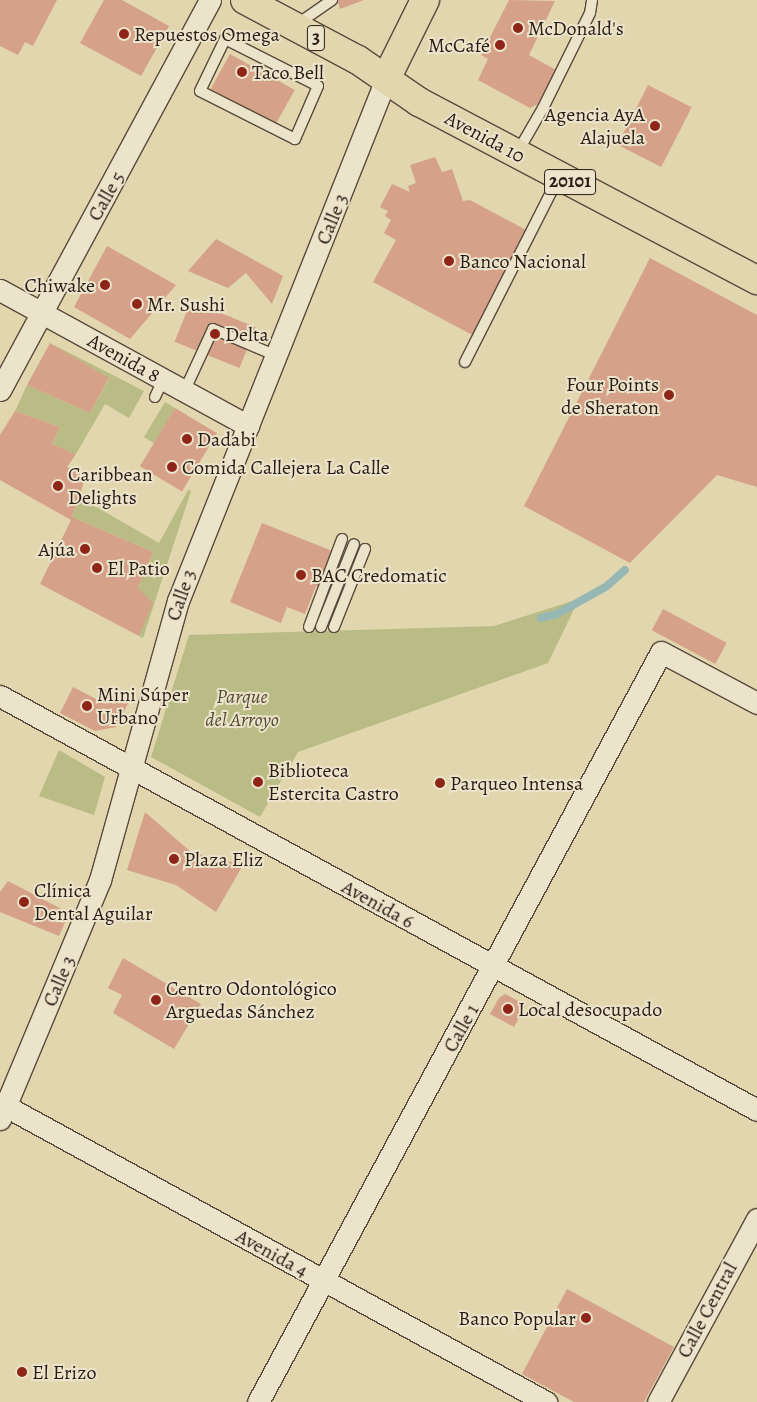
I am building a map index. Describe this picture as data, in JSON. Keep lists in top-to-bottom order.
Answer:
{
  "streets": {
    "main road": ["3", "Avenida 10", "20101"],
    "street": [
      "Calle 5",
      "Calle 3",
      "Avenida 8",
      "Avenida 6",
      "Calle 1",
      "Avenida 4",
      "Calle Central"
    ]
  },
  "crossings": [
    ["Avenida 10", "Calle 3"],
    ["Calle 5", "Avenida 8"],
    ["Calle 3", "Avenida 8"],
    ["Calle 3", "Avenida 6"],
    ["Calle 3", "Avenida 4"],
    ["Avenida 6", "Calle 1"],
    ["Calle 1", "Avenida 4"]
  ],
  "parks": ["Parque del Arroyo"],
  "places": [
    "McDonald's",
    "Repuestos Omega",
    "McCafé",
    "Taco Bell",
    "Agencia AyA Alajuela",
    "Banco Nacional",
    "Chiwake",
    "Mr. Sushi",
    "Delta",
    "Four Points de Sheraton",
    "Dadabi",
    "Comida Callejera La Calle",
    "Caribbean Delights",
    "Ajúa",
    "El Patio",
    "BAC Credomatic",
    "Mini Súper Urbano",
    "Biblioteca Estercita Castro",
    "Parqueo Intensa",
    "Plaza Eliz",
    "Clínica Dental Aguilar",
    "Centro Odontológico Arguedas Sánchez",
    "Local desocupado",
    "Banco Popular",
    "El Erizo"
  ]
}
